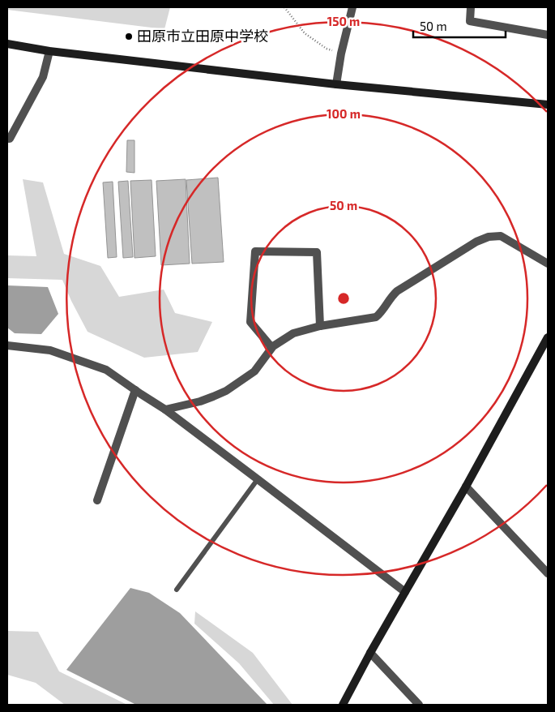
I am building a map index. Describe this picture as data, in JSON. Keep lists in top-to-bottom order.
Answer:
{
  "places": ["田原市立田原中学校"],
  "scale_bar": "50 m",
  "rings": ["150 m", "100 m", "50 m"]
}
